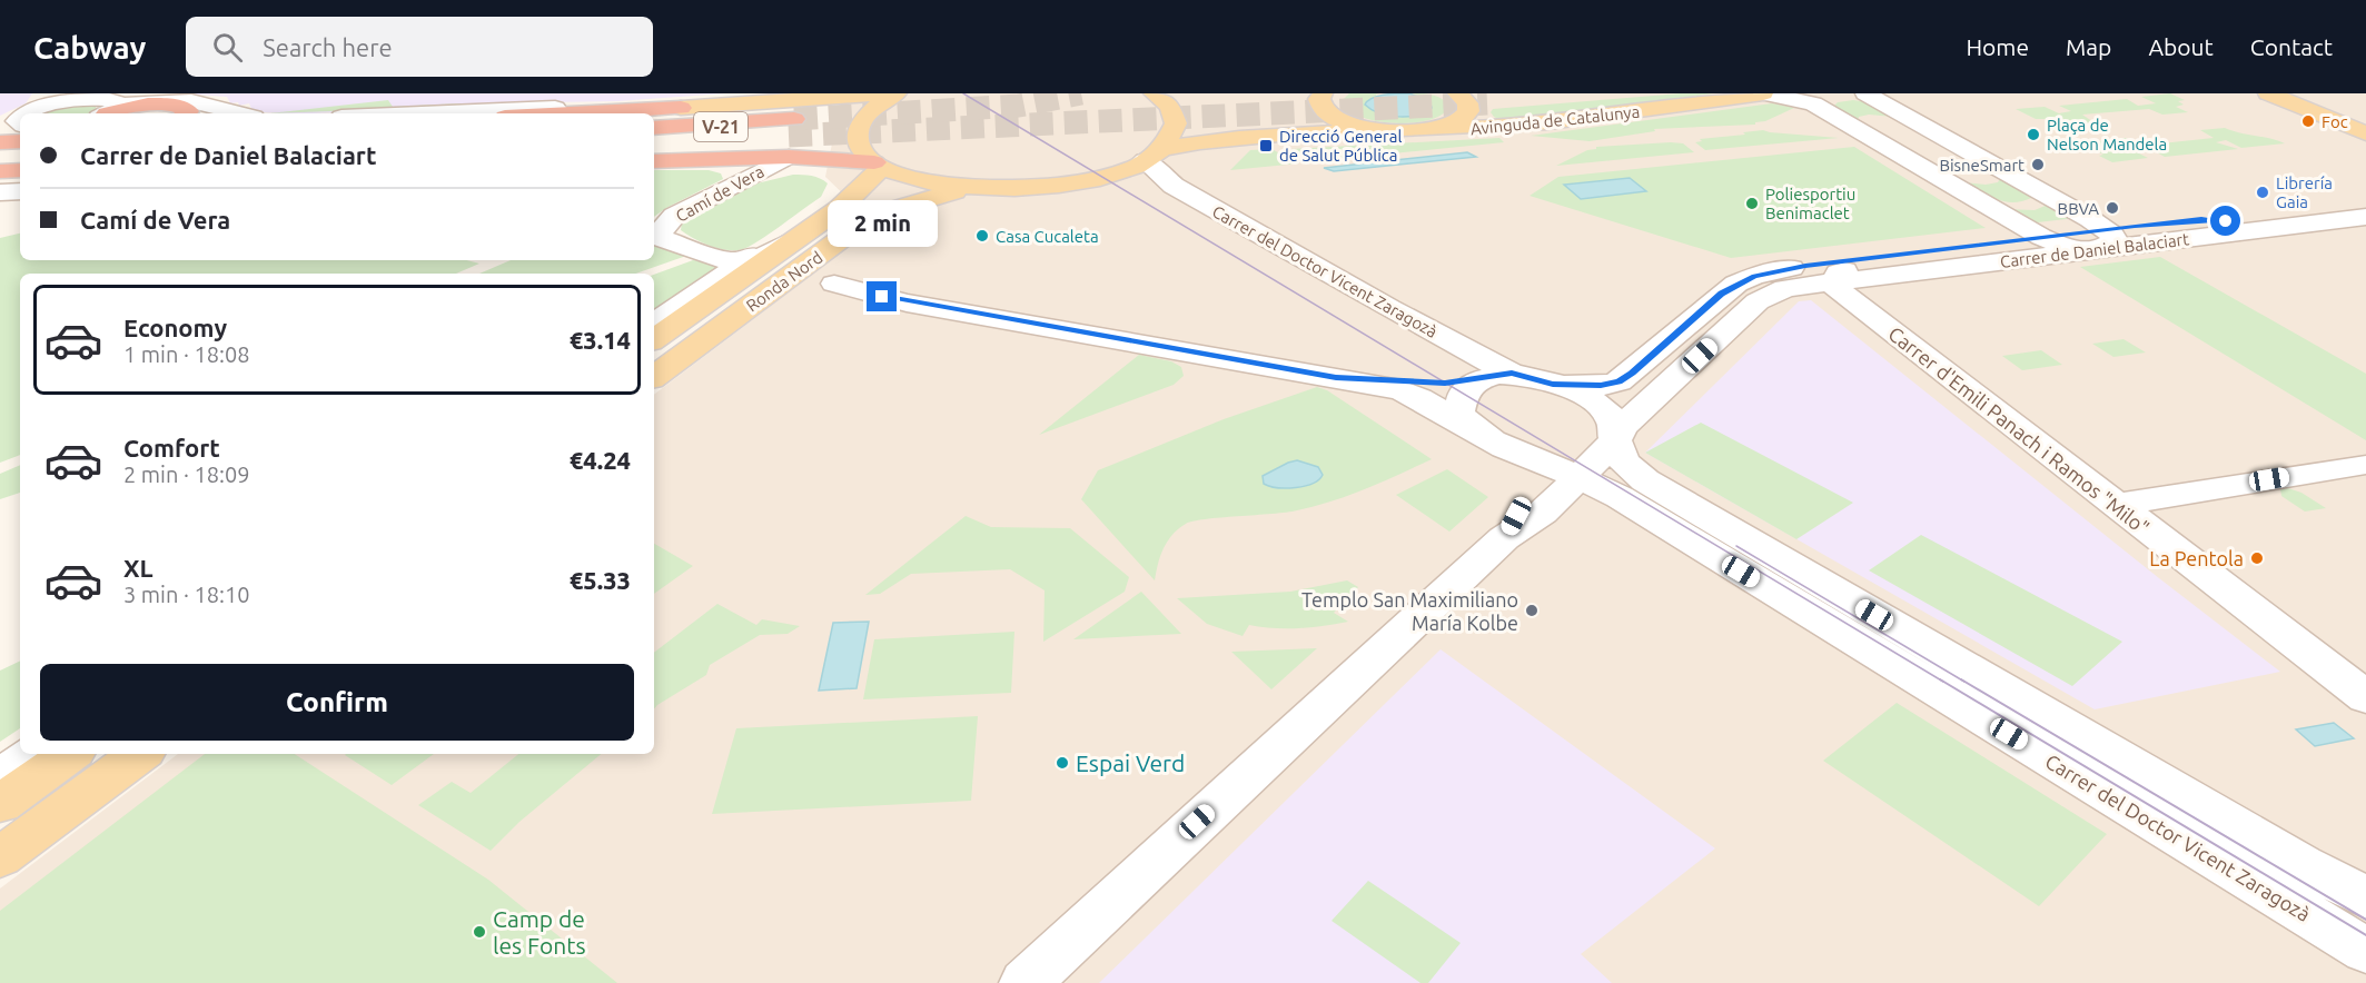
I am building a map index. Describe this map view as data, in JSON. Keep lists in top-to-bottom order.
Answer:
{
  "streets": {
    "highway": ["V-21"],
    "main road": ["Avinguda de Catalunya", "Ronda Nord"],
    "street": [
      "Camí de Vera",
      "Carrer de Daniel Balaciart",
      "Carrer del Doctor Vicent Zaragozà",
      "Carrer d'Emili Panach i Ramos \"Milo\""
    ]
  },
  "crossings": [
    ["Avinguda de Catalunya", "Carrer del Doctor Vicent Zaragozà"],
    ["Avinguda de Catalunya", "Ronda Nord"],
    ["V-21", "Camí de Vera"],
    ["Camí de Vera", "Ronda Nord"],
    ["Carrer de Daniel Balaciart", "Carrer del Doctor Vicent Zaragozà"],
    ["Carrer de Daniel Balaciart", "Carrer d'Emili Panach i Ramos \"Milo\""]
  ],
  "places": {
    "other": [
      "Foc",
      "Plaça de Nelson Mandela",
      "BisneSmart",
      "Librería Gaia",
      "Poliesportiu Benimaclet",
      "BBVA",
      "Casa Cucaleta",
      "La Pentola",
      "Templo San Maximiliano María Kolbe",
      "Espai Verd",
      "Camp de les Fonts"
    ],
    "transit": ["Direcció General de Salut Pública"]
  },
  "page": {
    "header": "Cabway",
    "search": "Search here",
    "nav": [
      "Home",
      "Map",
      "About",
      "Contact"
    ],
    "banner": ["Carrer de Daniel Balaciart", "Camí de Vera"],
    "bubble": "2 min",
    "list": [
      {
        "name": "Economy",
        "note": "1 min · 18:08",
        "value": "€3.14"
      },
      {
        "name": "Comfort",
        "note": "2 min · 18:09",
        "value": "€4.24"
      },
      {
        "name": "XL",
        "note": "3 min · 18:10",
        "value": "€5.33"
      }
    ],
    "buttons": "Confirm"
  }
}
